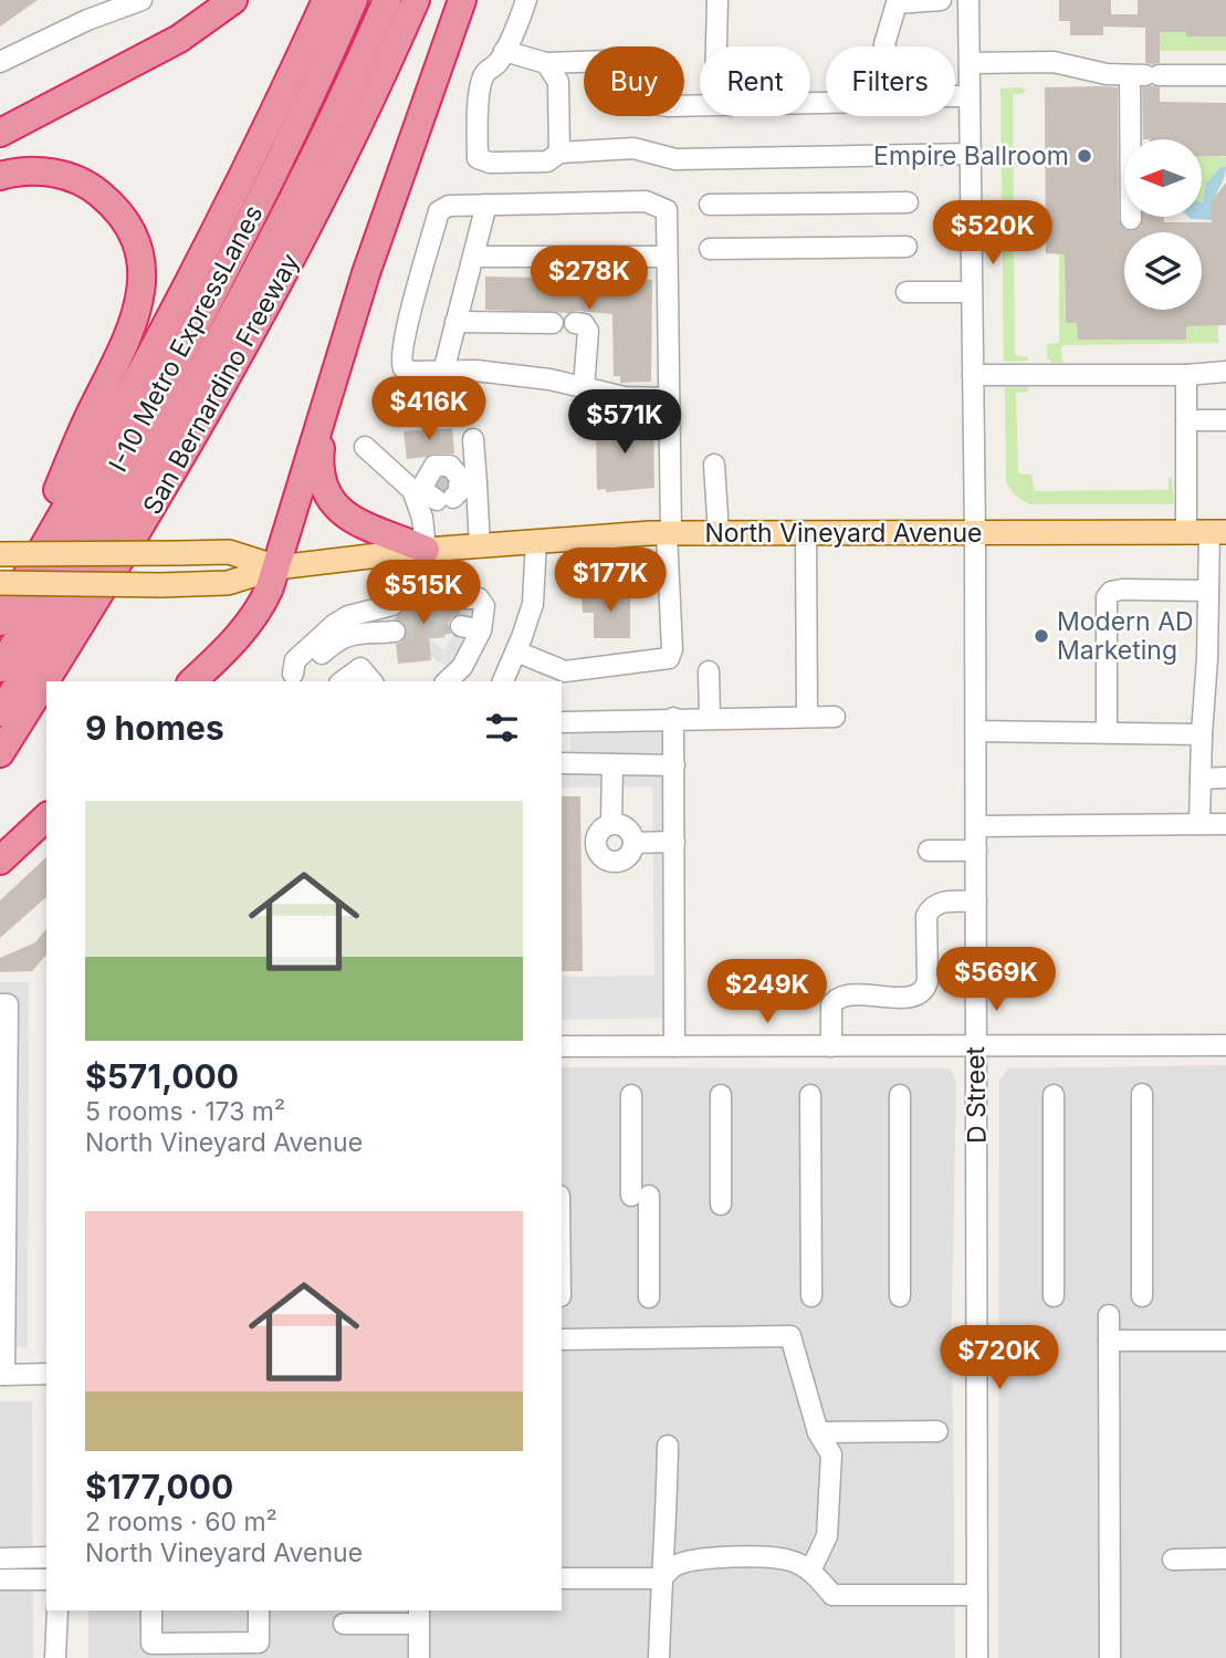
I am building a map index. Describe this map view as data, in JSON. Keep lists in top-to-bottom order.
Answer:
{
  "streets": {
    "highway": ["I-10 Metro ExpressLanes", "San Bernardino Freeway"],
    "main road": ["North Vineyard Avenue"],
    "street": ["D Street"]
  },
  "crossings": [
    ["North Vineyard Avenue", "D Street"]
  ],
  "places": ["Empire Ballroom", "Modern AD Marketing"],
  "north": "left",
  "page": {
    "chip": ["Buy", "Rent", "Filters"],
    "price": [
      "$520K",
      "$278K",
      "$416K",
      "$571K",
      "$177K",
      "$515K",
      "$569K",
      "$249K",
      "$720K"
    ],
    "heading": "9 homes",
    "list": [
      {
        "name": "$571,000",
        "note": "5 rooms · 173 m² · North Vineyard Avenue"
      },
      {
        "name": "$177,000",
        "note": "2 rooms · 60 m² · North Vineyard Avenue"
      }
    ]
  }
}
